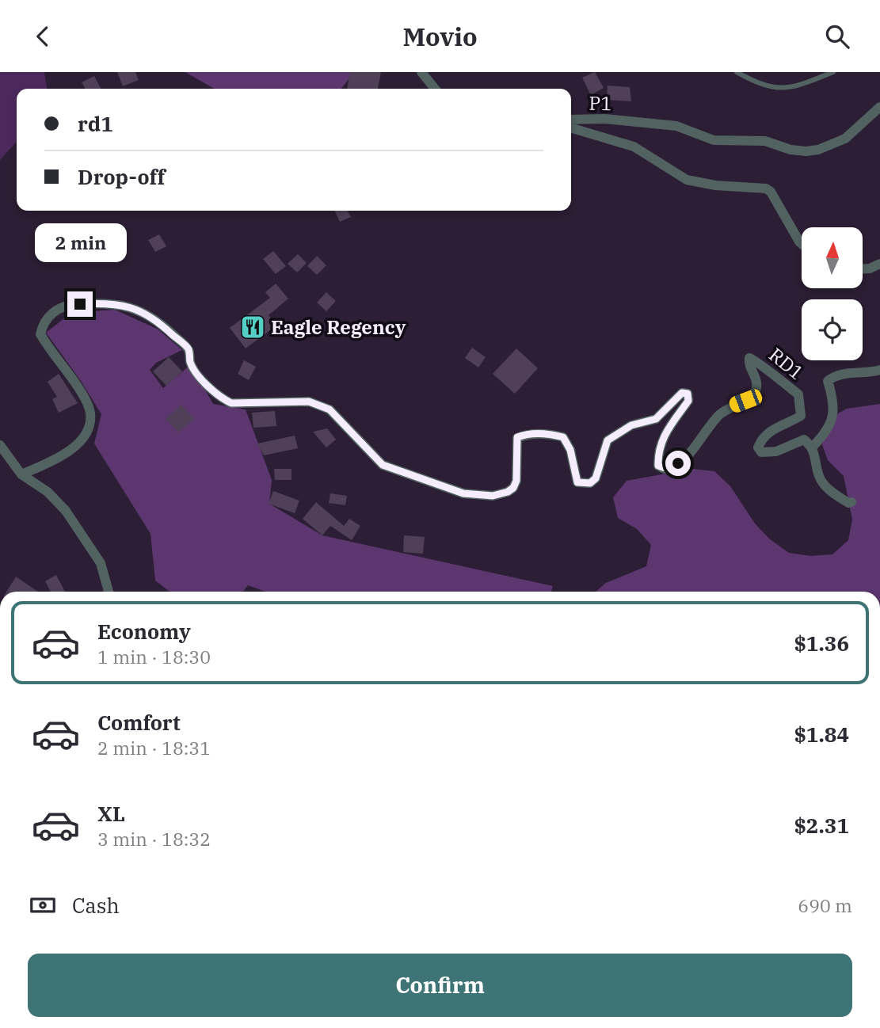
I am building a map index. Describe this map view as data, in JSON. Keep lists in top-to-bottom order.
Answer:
{
  "streets": {
    "street": ["P1", "RD1"]
  },
  "places": {
    "restaurant": ["Eagle Regency"]
  },
  "north": "top",
  "page": {
    "header": "Movio",
    "banner": ["rd1", "Drop-off"],
    "bubble": "2 min",
    "list": [
      {
        "name": "Economy",
        "note": "1 min · 18:30",
        "value": "$1.36"
      },
      {
        "name": "Comfort",
        "note": "2 min · 18:31",
        "value": "$1.84"
      },
      {
        "name": "XL",
        "note": "3 min · 18:32",
        "value": "$2.31"
      }
    ],
    "pay": ["Cash", "690 m"],
    "buttons": "Confirm"
  }
}
